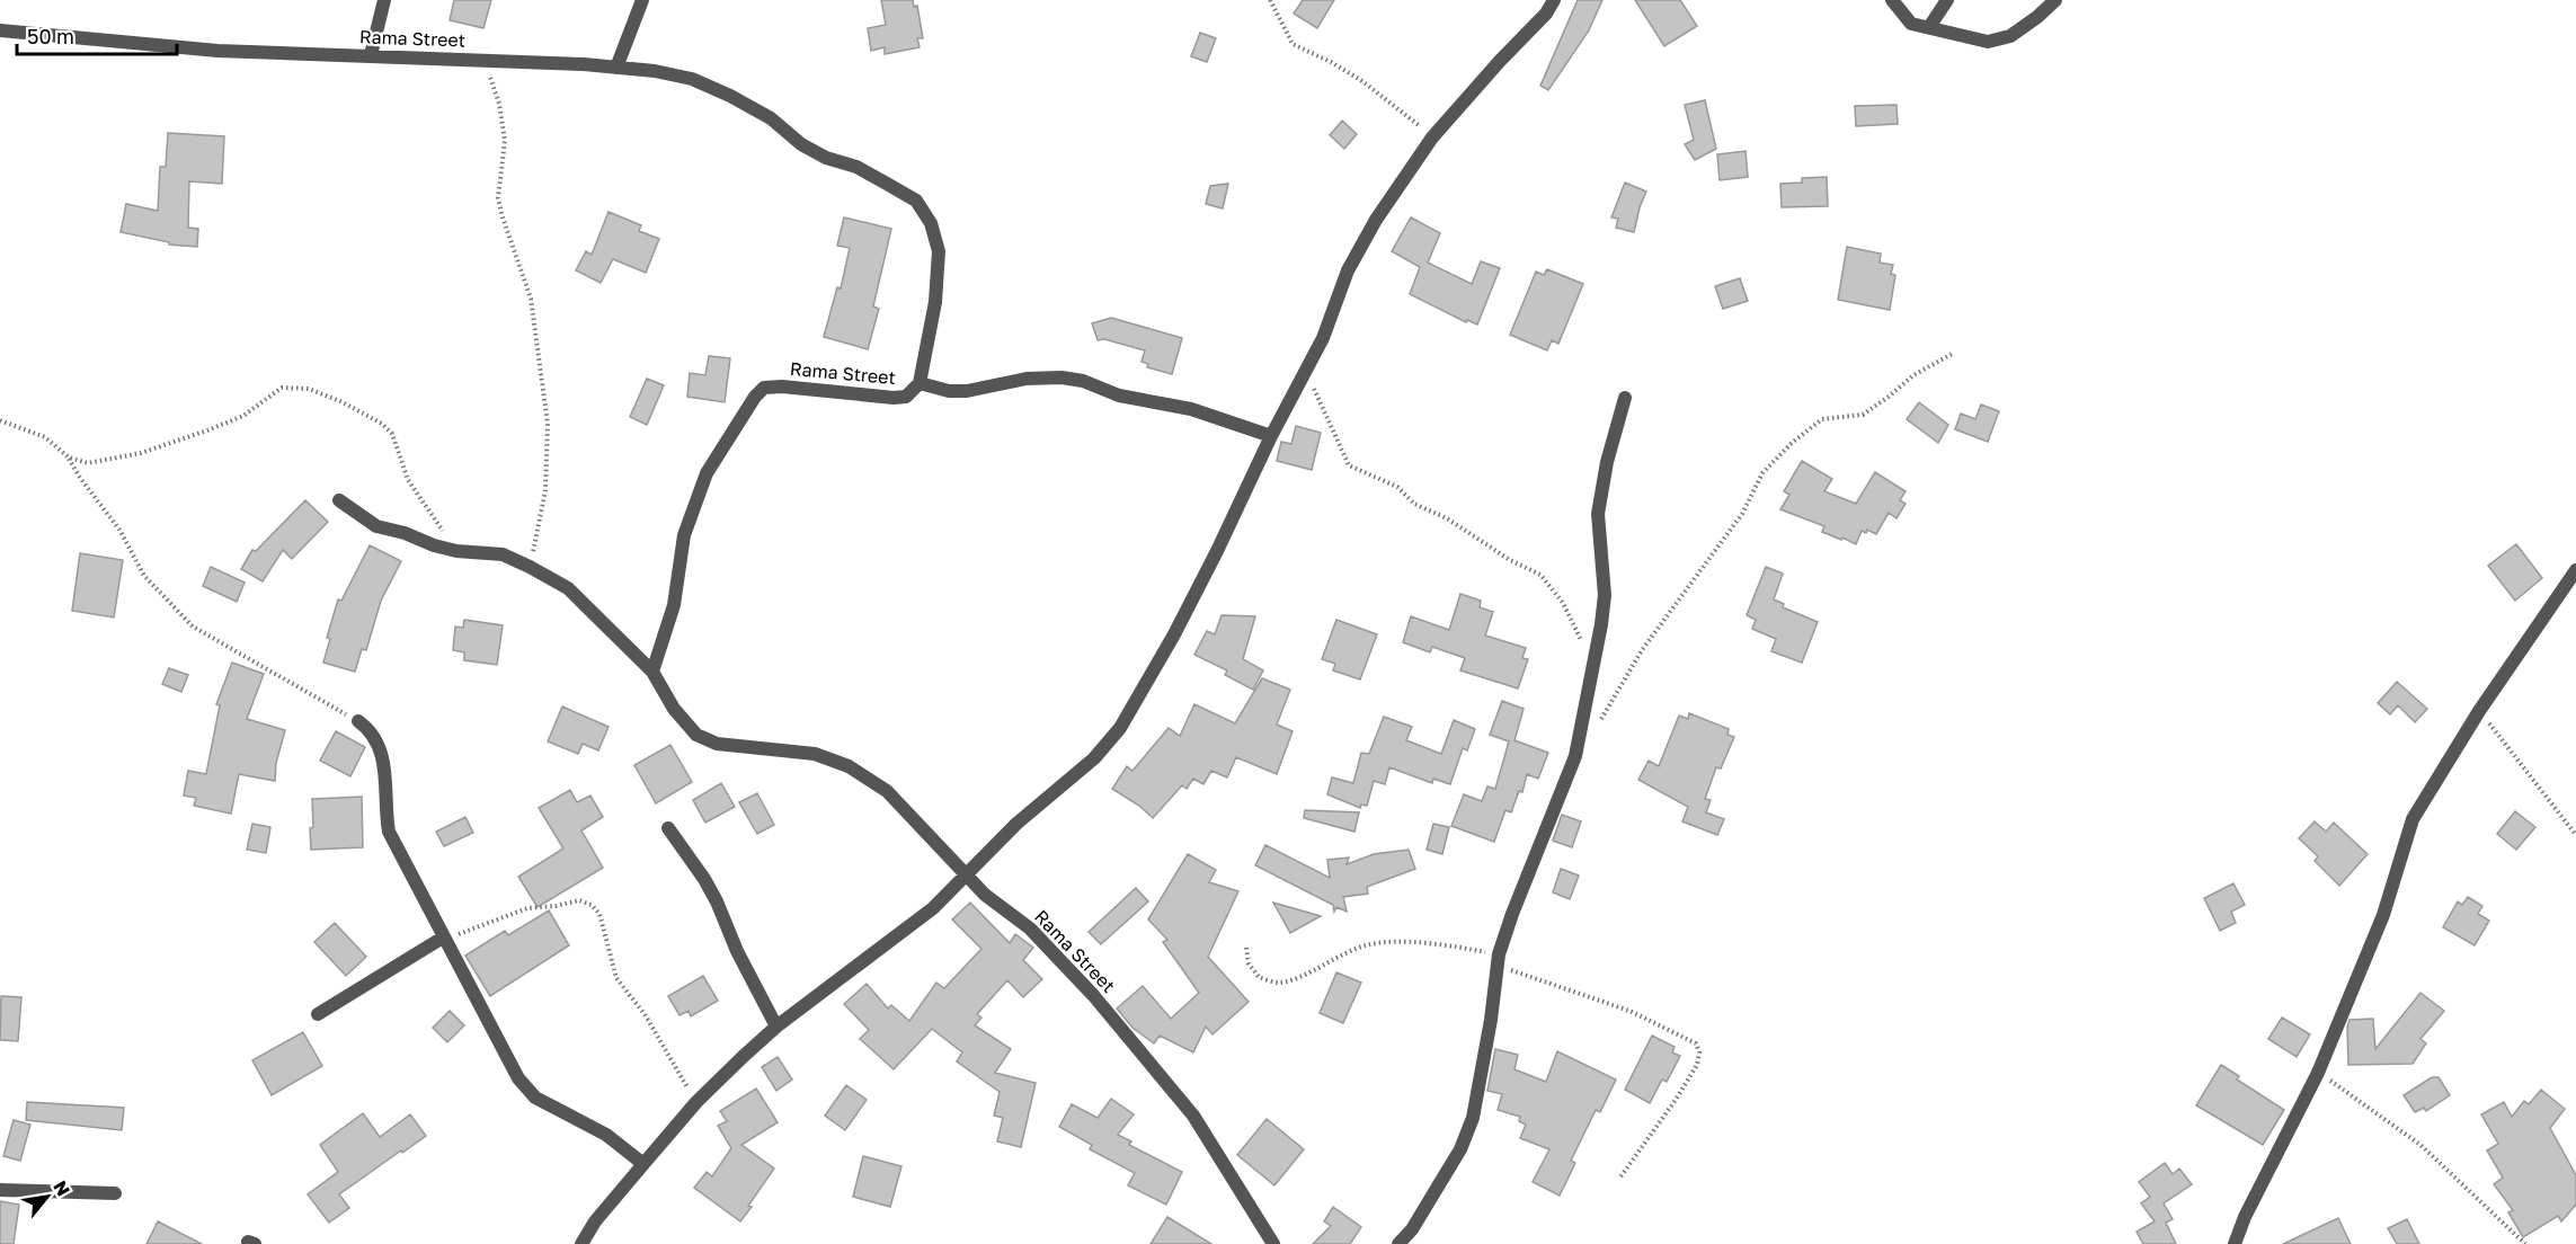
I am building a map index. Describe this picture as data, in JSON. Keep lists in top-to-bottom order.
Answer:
{
  "streets": {
    "street": ["Rama Street"]
  },
  "scale_bar": "50 m",
  "north": "top right"
}
